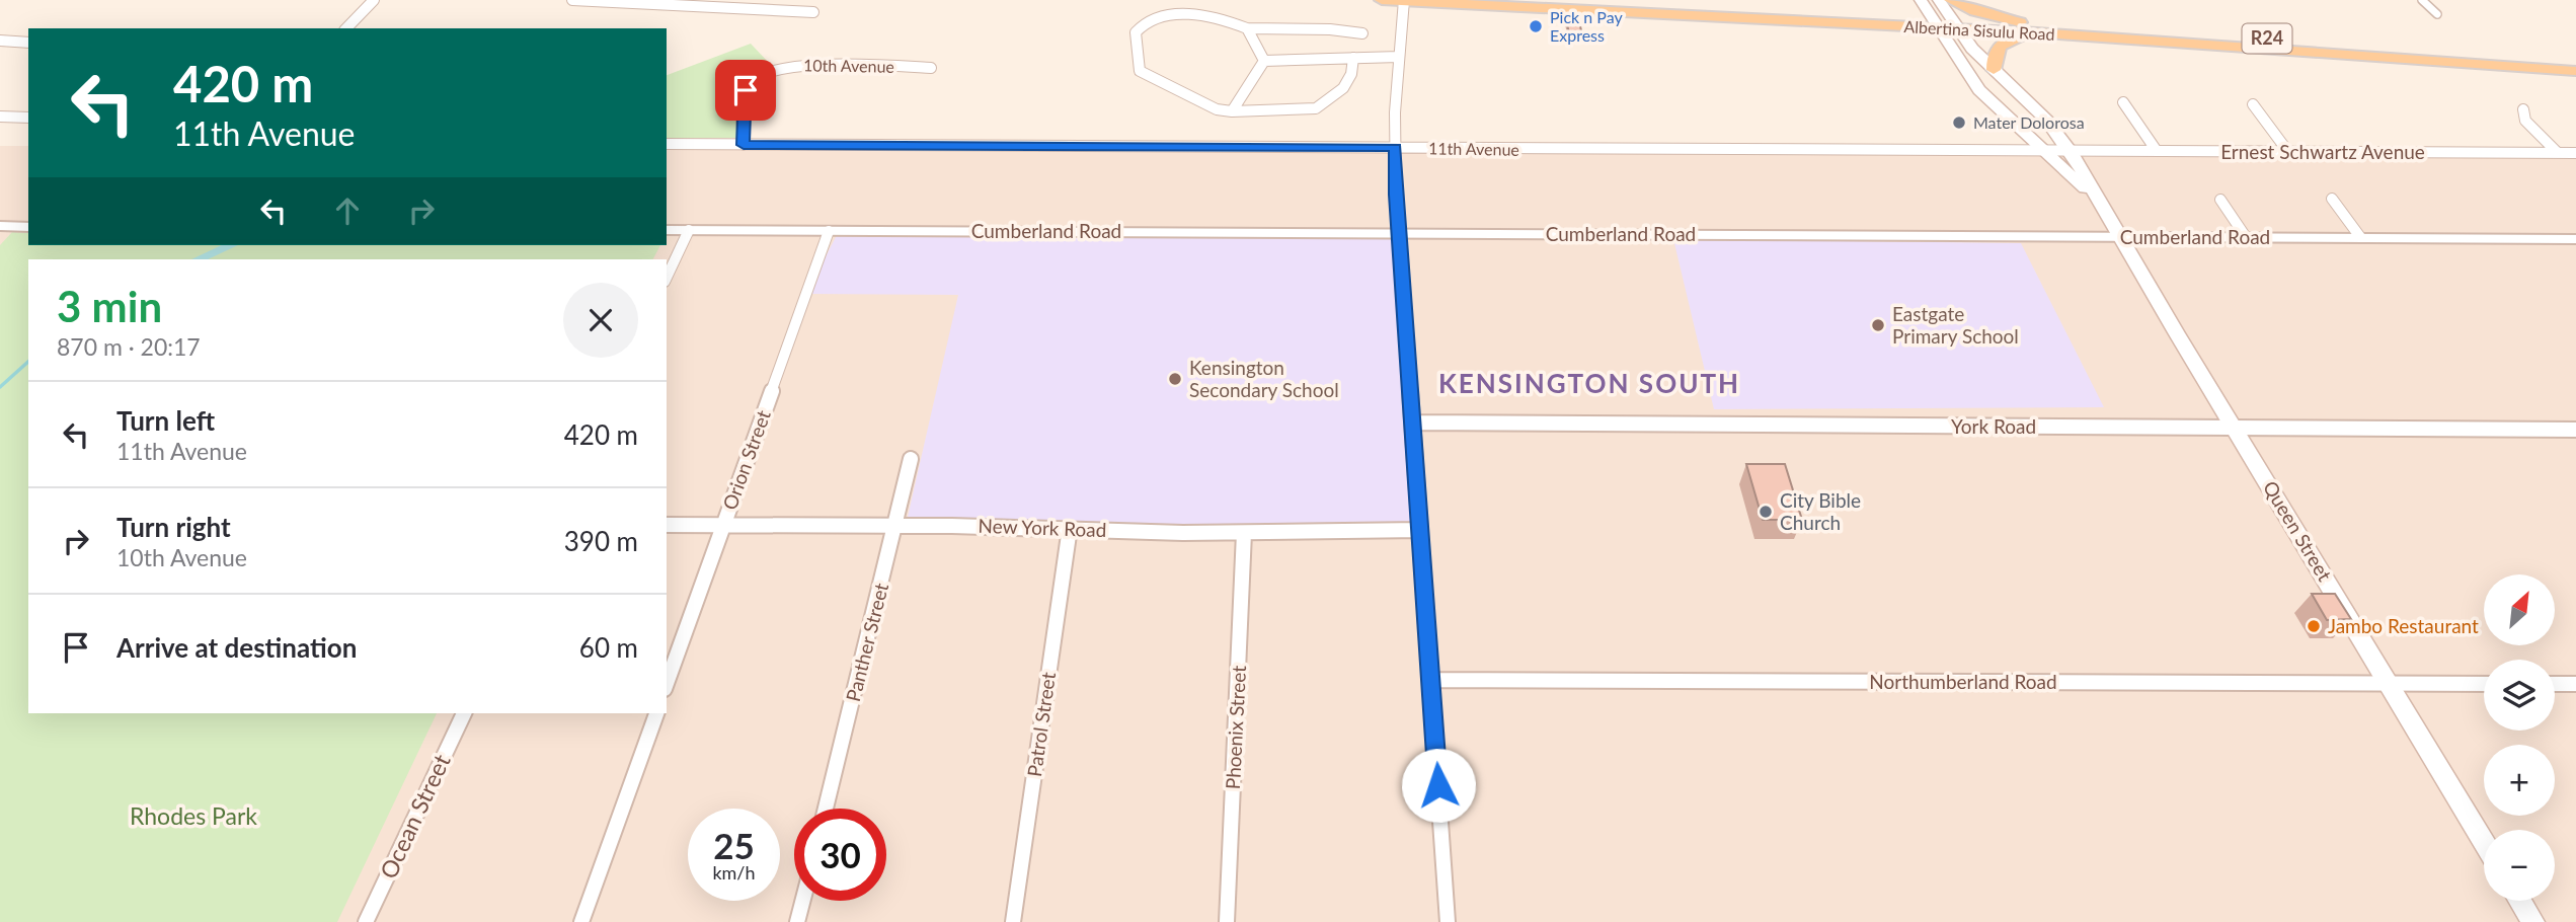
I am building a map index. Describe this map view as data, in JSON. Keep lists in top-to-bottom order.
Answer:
{
  "streets": {
    "main road": ["Albertina Sisulu Road", "R24", "Queen Street"],
    "street": [
      "10th Avenue",
      "11th Avenue",
      "Ernest Schwartz Avenue",
      "Cumberland Road",
      "York Road",
      "Orion Street",
      "New York Road",
      "Panther Street",
      "Northumberland Road",
      "Patrol Street",
      "Phoenix Street",
      "Ocean Street"
    ]
  },
  "crossings": [
    ["Albertina Sisulu Road", "Queen Street"],
    ["10th Avenue", "11th Avenue"],
    ["11th Avenue", "Ernest Schwartz Avenue"],
    ["11th Avenue", "Queen Street"],
    ["Ernest Schwartz Avenue", "Queen Street"],
    ["Cumberland Road", "Orion Street"],
    ["Cumberland Road", "Queen Street"],
    ["York Road", "Queen Street"],
    ["Orion Street", "New York Road"],
    ["New York Road", "Panther Street"],
    ["New York Road", "Patrol Street"],
    ["New York Road", "Phoenix Street"],
    ["Queen Street", "Northumberland Road"]
  ],
  "districts": ["KENSINGTON SOUTH"],
  "parks": ["Rhodes Park"],
  "places": [
    "Pick n Pay Express",
    "Mater Dolorosa",
    "Eastgate Primary School",
    "Kensington Secondary School",
    "City Bible Church",
    "Jambo Restaurant"
  ],
  "north": "top right",
  "page": {
    "turn": ["420 m", "11th Avenue"],
    "heading": ["3 min", "870 m · 20:17"],
    "list": [
      {
        "name": "Turn left",
        "note": "11th Avenue",
        "value": "420 m"
      },
      {
        "name": "Turn right",
        "note": "10th Avenue",
        "value": "390 m"
      },
      {
        "name": "Arrive at destination",
        "value": "60 m"
      }
    ],
    "map_buttons": ["+", "−"],
    "speed": "25 km/h",
    "limit": "30"
  }
}
